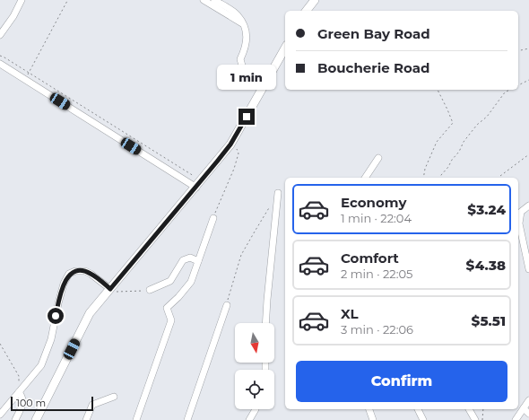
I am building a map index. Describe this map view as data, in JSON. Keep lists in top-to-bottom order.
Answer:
{
  "scale_bar": "100 m",
  "north": "bottom",
  "page": {
    "banner": ["Green Bay Road", "Boucherie Road"],
    "bubble": "1 min",
    "list": [
      {
        "name": "Economy",
        "note": "1 min · 22:04",
        "value": "$3.24"
      },
      {
        "name": "Comfort",
        "note": "2 min · 22:05",
        "value": "$4.38"
      },
      {
        "name": "XL",
        "note": "3 min · 22:06",
        "value": "$5.51"
      }
    ],
    "buttons": "Confirm",
    "scale": "100 m"
  }
}
